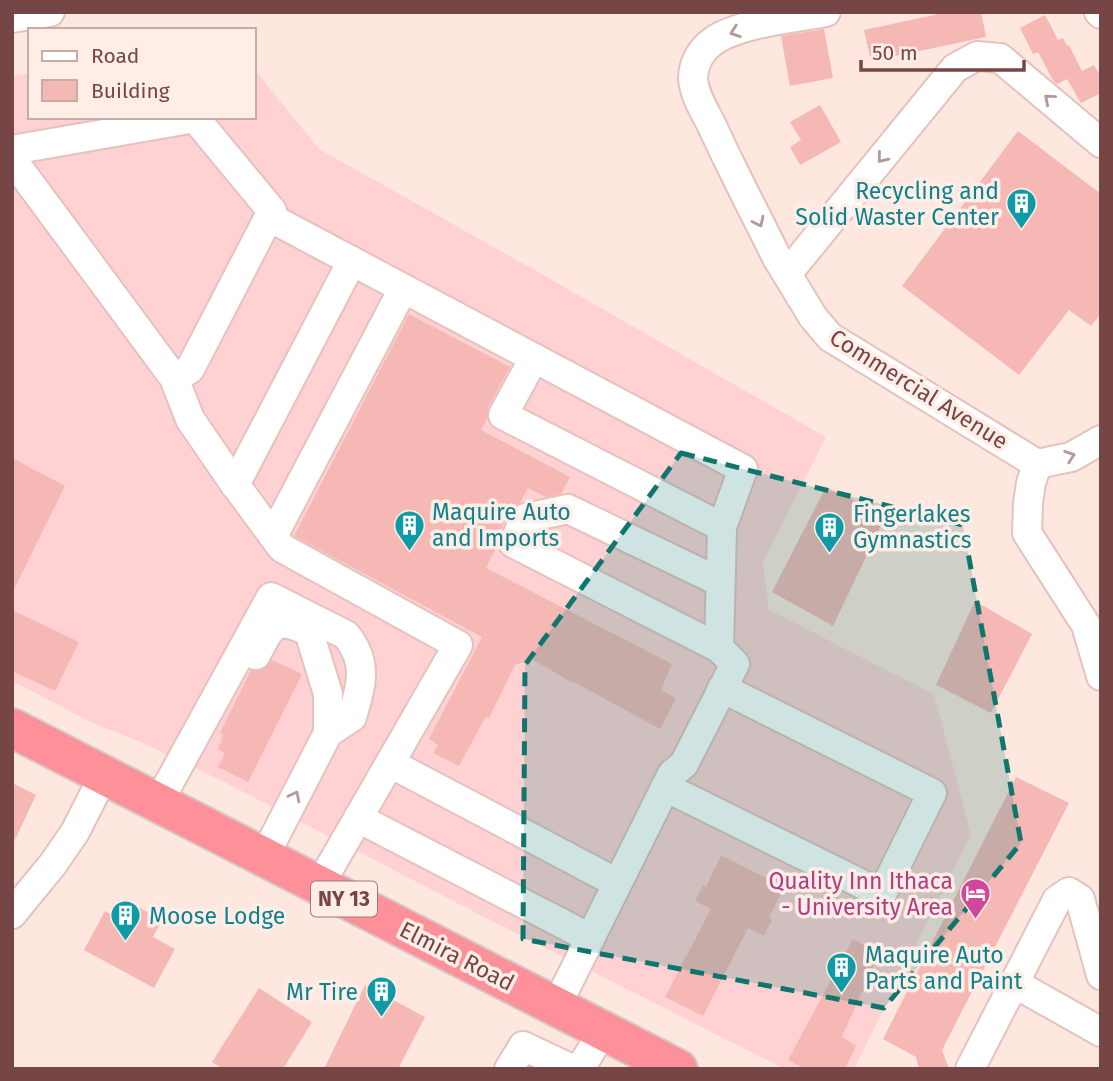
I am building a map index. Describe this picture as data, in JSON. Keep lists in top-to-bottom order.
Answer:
{
  "streets": {
    "highway": ["NY 13", "Elmira Road"],
    "lane": ["Commercial Avenue"]
  },
  "places": {
    "building": [
      "Recycling and Solid Waster Center",
      "Maquire Auto and Imports",
      "Fingerlakes Gymnastics",
      "Moose Lodge",
      "Maquire Auto Parts and Paint",
      "Mr Tire"
    ],
    "hotel": ["Quality Inn Ithaca - University Area"]
  },
  "legend": ["Road", "Building"],
  "scale_bar": "50 m"
}
